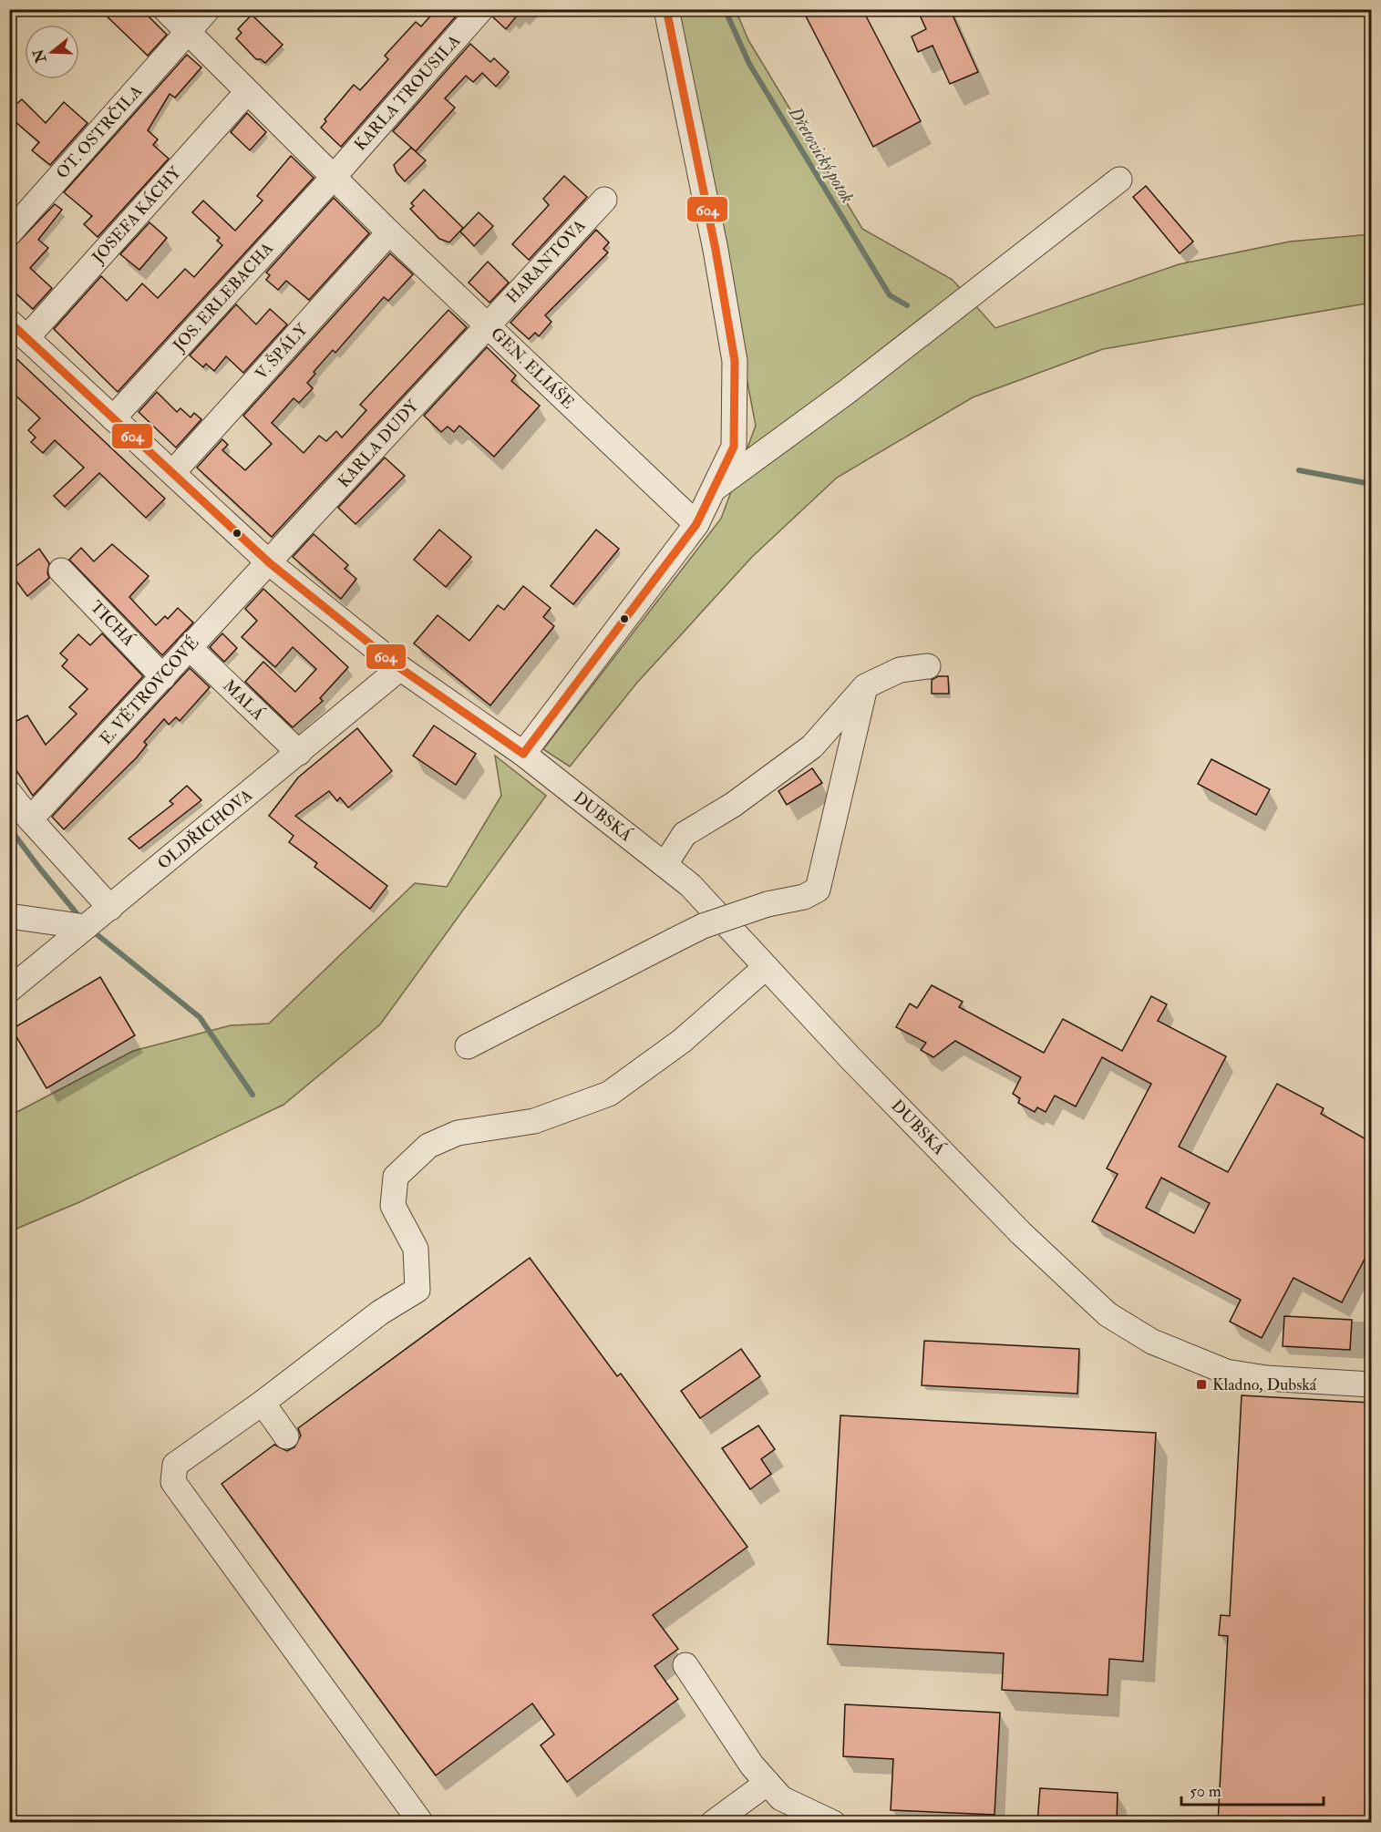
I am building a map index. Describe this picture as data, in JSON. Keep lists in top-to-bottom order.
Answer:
{
  "streets": {
    "street": [
      "KARLA TROUSILA",
      "OT. OSTRČILA",
      "JOSEFA KÁCHY",
      "HARANTOVA",
      "JOS. ERLEBACHA",
      "V. ŠPÁLY",
      "GEN. ELIÁŠE",
      "KARLA DUDY",
      "TICHÁ",
      "E. VĚTROVCOVÉ",
      "MALÁ",
      "DUBSKÁ",
      "OLDŘICHOVA"
    ]
  },
  "crossings": [
    ["KARLA TROUSILA", "JOS. ERLEBACHA"],
    ["KARLA TROUSILA", "GEN. ELIÁŠE"],
    ["OT. OSTRČILA", "GEN. ELIÁŠE"],
    ["JOSEFA KÁCHY", "GEN. ELIÁŠE"],
    ["JOSEFA KÁCHY", "DUBSKÁ"],
    ["HARANTOVA", "GEN. ELIÁŠE"],
    ["HARANTOVA", "KARLA DUDY"],
    ["JOS. ERLEBACHA", "GEN. ELIÁŠE"],
    ["JOS. ERLEBACHA", "DUBSKÁ"],
    ["V. ŠPÁLY", "GEN. ELIÁŠE"],
    ["V. ŠPÁLY", "DUBSKÁ"],
    ["GEN. ELIÁŠE", "KARLA DUDY"],
    ["KARLA DUDY", "E. VĚTROVCOVÉ"],
    ["KARLA DUDY", "DUBSKÁ"],
    ["TICHÁ", "E. VĚTROVCOVÉ"],
    ["E. VĚTROVCOVÉ", "MALÁ"],
    ["E. VĚTROVCOVÉ", "DUBSKÁ"],
    ["MALÁ", "OLDŘICHOVA"],
    ["DUBSKÁ", "OLDŘICHOVA"]
  ],
  "water": ["Dřetovický potok"],
  "places": {
    "transit": ["Kladno, Dubská"]
  },
  "lines": ["transit line 604"],
  "scale_bar": "50 m",
  "north": "left"
}
